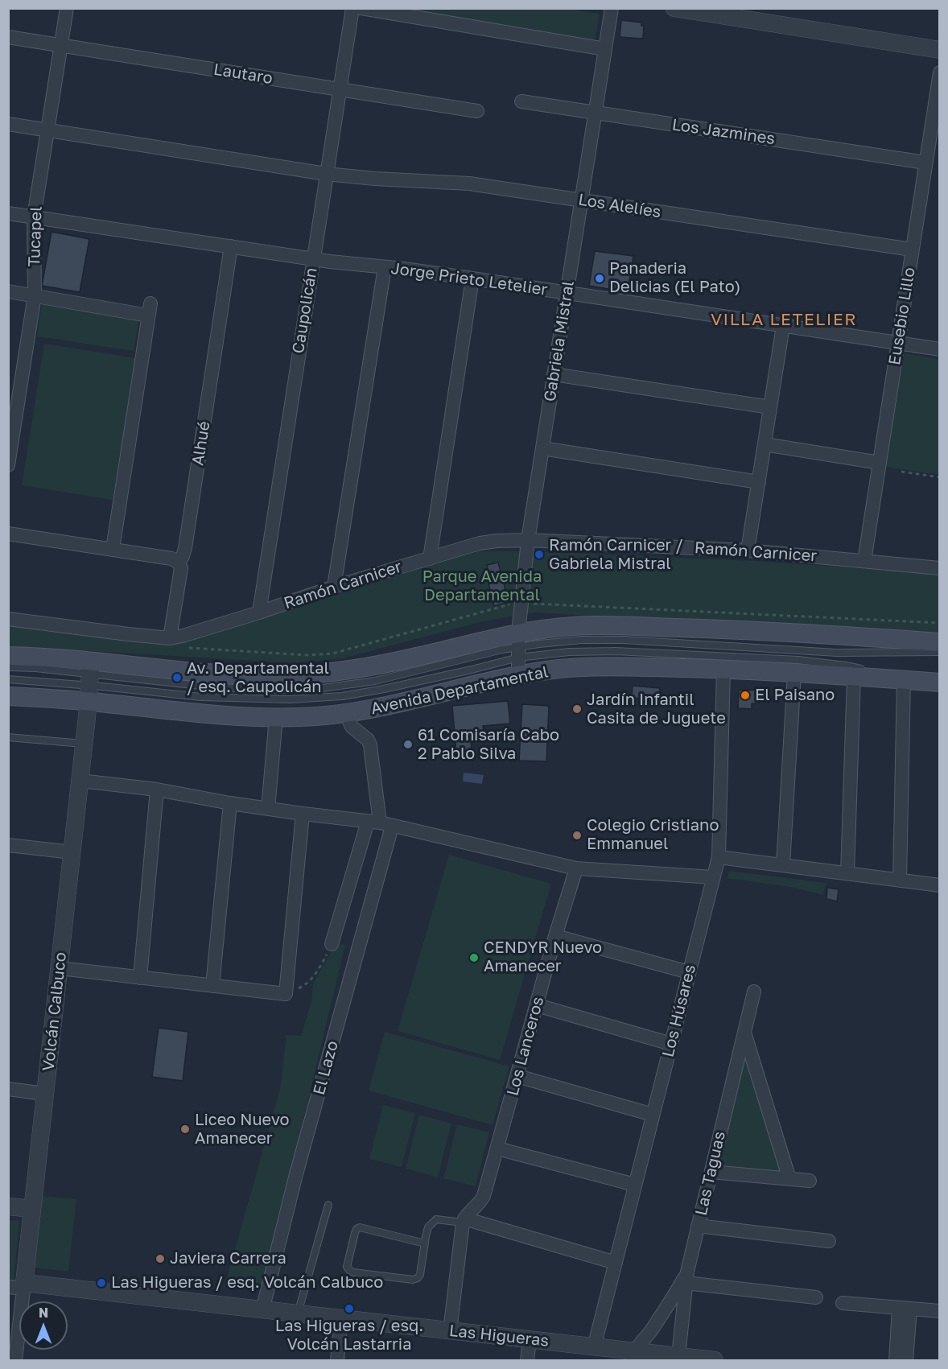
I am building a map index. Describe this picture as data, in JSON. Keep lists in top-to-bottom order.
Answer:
{
  "streets": {
    "main road": ["Avenida Departamental"],
    "street": [
      "Lautaro",
      "Los Jazmines",
      "Los Alelíes",
      "Tucapel",
      "Jorge Prieto Letelier",
      "Caupolicán",
      "Eusebio Lillo",
      "Gabriela Mistral",
      "Alhué",
      "Ramón Carnicer",
      "Los Húsares",
      "Volcán Calbuco",
      "Los Lanceros",
      "El Lazo",
      "Las Taguas",
      "Las Higueras"
    ]
  },
  "crossings": [
    ["Lautaro", "Tucapel"],
    ["Lautaro", "Caupolicán"],
    ["Los Jazmines", "Eusebio Lillo"],
    ["Los Jazmines", "Gabriela Mistral"],
    ["Los Alelíes", "Tucapel"],
    ["Los Alelíes", "Caupolicán"],
    ["Los Alelíes", "Eusebio Lillo"],
    ["Los Alelíes", "Gabriela Mistral"],
    ["Tucapel", "Jorge Prieto Letelier"],
    ["Jorge Prieto Letelier", "Caupolicán"],
    ["Jorge Prieto Letelier", "Eusebio Lillo"],
    ["Jorge Prieto Letelier", "Gabriela Mistral"],
    ["Jorge Prieto Letelier", "Alhué"],
    ["Caupolicán", "Ramón Carnicer"],
    ["Eusebio Lillo", "Ramón Carnicer"],
    ["Gabriela Mistral", "Ramón Carnicer"],
    ["Gabriela Mistral", "Avenida Departamental"],
    ["Alhué", "Ramón Carnicer"],
    ["Avenida Departamental", "Los Húsares"],
    ["Avenida Departamental", "Volcán Calbuco"],
    ["Avenida Departamental", "El Lazo"],
    ["Los Húsares", "Las Higueras"],
    ["Volcán Calbuco", "Las Higueras"],
    ["El Lazo", "Las Higueras"],
    ["Las Taguas", "Las Higueras"]
  ],
  "districts": ["VILLA LETELIER"],
  "parks": ["Parque Avenida Departamental"],
  "places": [
    "Panaderia Delicias (El Pato)",
    "Ramón Carnicer / Gabriela Mistral",
    "Av. Departamental / esq. Caupolicán",
    "El Paisano",
    "Jardín Infantil Casita de Juguete",
    "61 Comisaría Cabo 2 Pablo Silva",
    "Colegio Cristiano Emmanuel",
    "CENDYR Nuevo Amanecer",
    "Liceo Nuevo Amanecer",
    "Javiera Carrera",
    "Las Higueras / esq. Volcán Calbuco",
    "Las Higueras / esq. Volcán Lastarria"
  ],
  "north": "top"
}
